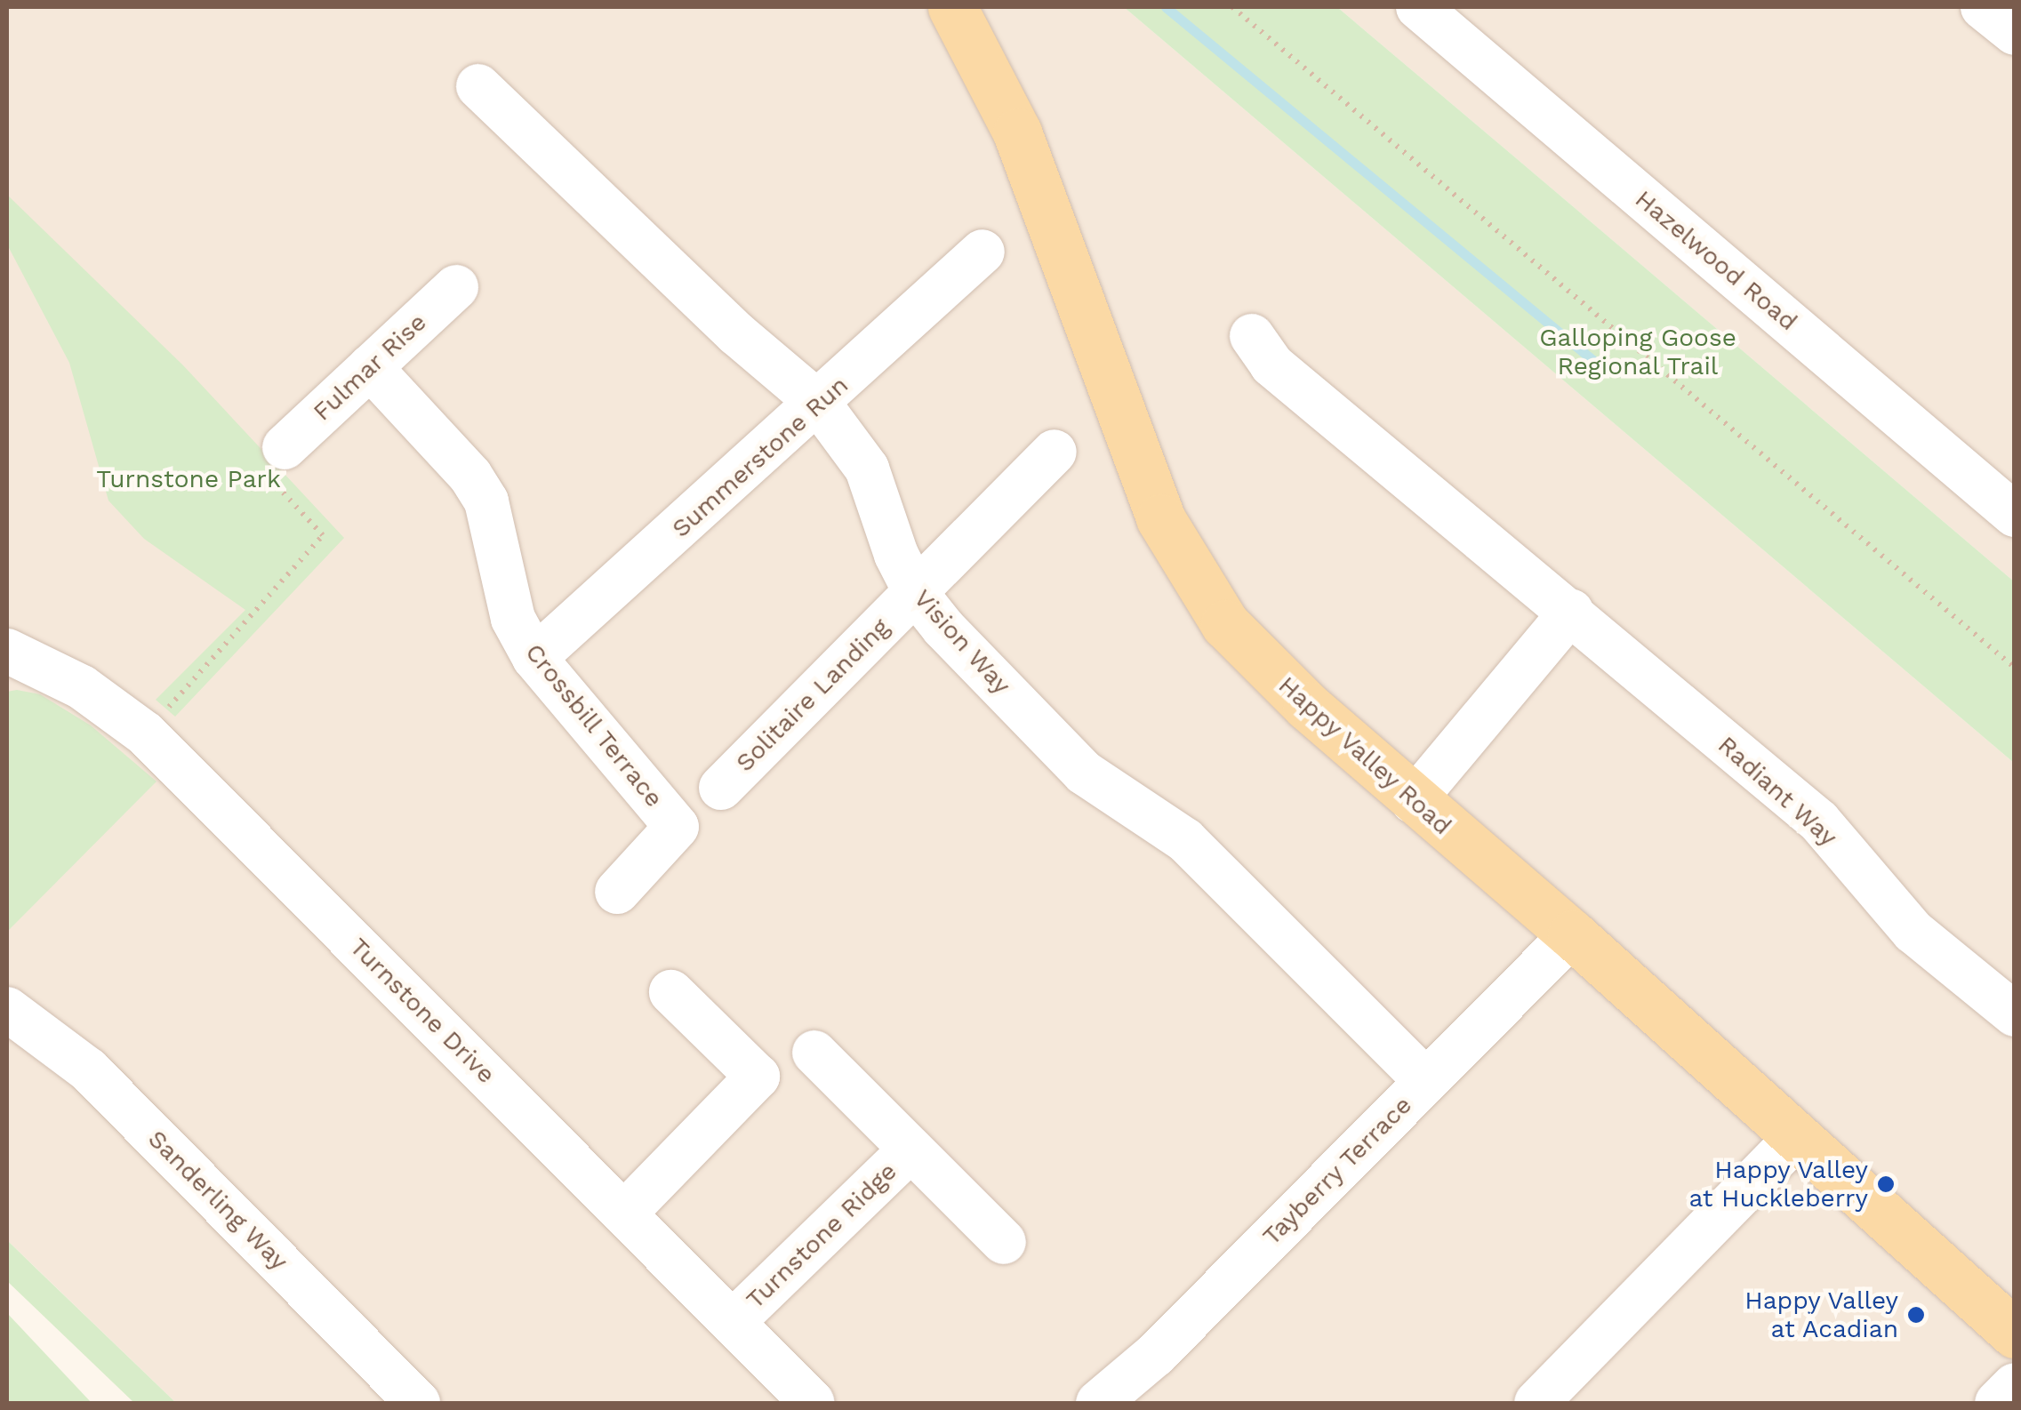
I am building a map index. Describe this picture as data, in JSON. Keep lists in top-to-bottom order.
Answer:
{
  "streets": {
    "main road": ["Happy Valley Road"],
    "street": [
      "Hazelwood Road",
      "Fulmar Rise",
      "Summerstone Run",
      "Vision Way",
      "Solitaire Landing",
      "Crossbill Terrace",
      "Radiant Way",
      "Turnstone Drive",
      "Tayberry Terrace",
      "Sanderling Way",
      "Turnstone Ridge"
    ]
  },
  "crossings": [
    ["Fulmar Rise", "Crossbill Terrace"],
    ["Summerstone Run", "Vision Way"],
    ["Summerstone Run", "Crossbill Terrace"],
    ["Vision Way", "Solitaire Landing"],
    ["Vision Way", "Tayberry Terrace"],
    ["Happy Valley Road", "Tayberry Terrace"],
    ["Turnstone Drive", "Turnstone Ridge"]
  ],
  "parks": ["Galloping Goose Regional Trail", "Turnstone Park"],
  "places": ["Happy Valley at Huckleberry", "Happy Valley at Acadian"]
}
